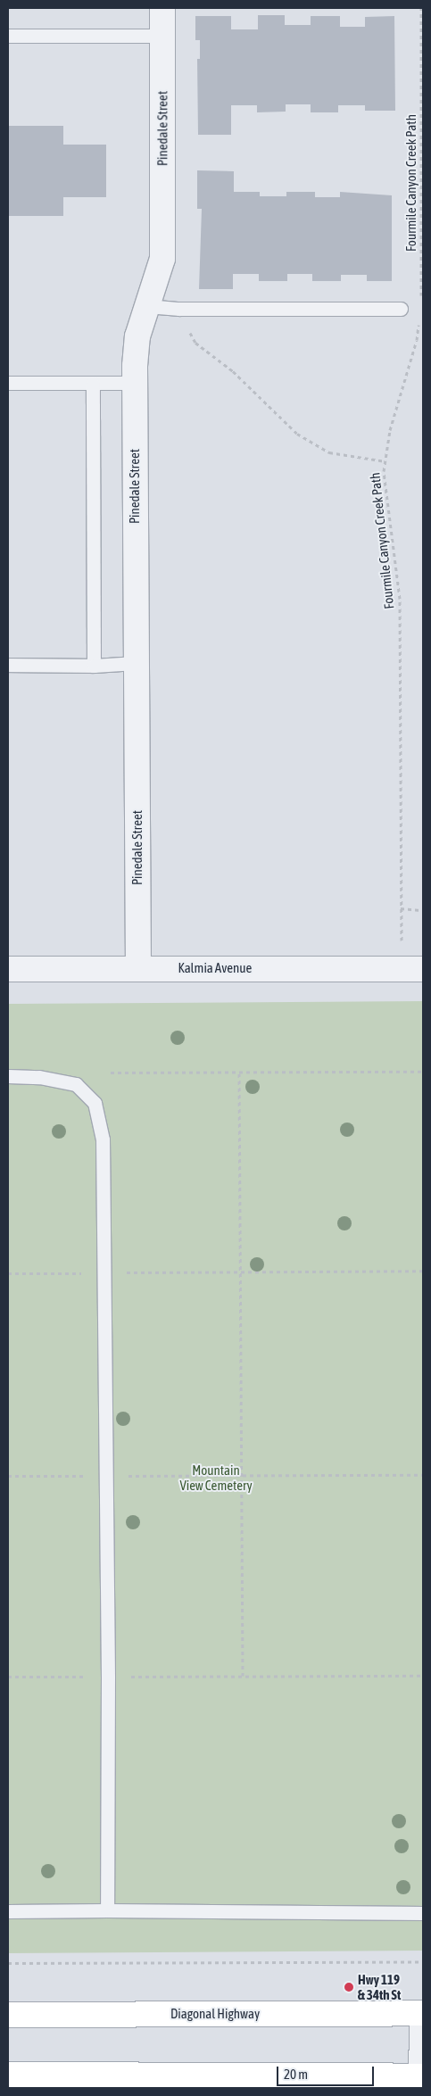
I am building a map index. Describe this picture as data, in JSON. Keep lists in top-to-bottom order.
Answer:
{
  "streets": {
    "highway": ["Diagonal Highway"],
    "street": ["Pinedale Street", "Kalmia Avenue"],
    "path": ["Fourmile Canyon Creek Path"]
  },
  "crossings": [
    ["Pinedale Street", "Kalmia Avenue"],
    ["Fourmile Canyon Creek Path", "Kalmia Avenue"]
  ],
  "parks": ["Mountain View Cemetery"],
  "places": ["Hwy 119 & 34th St"],
  "scale_bar": "20 m"
}
